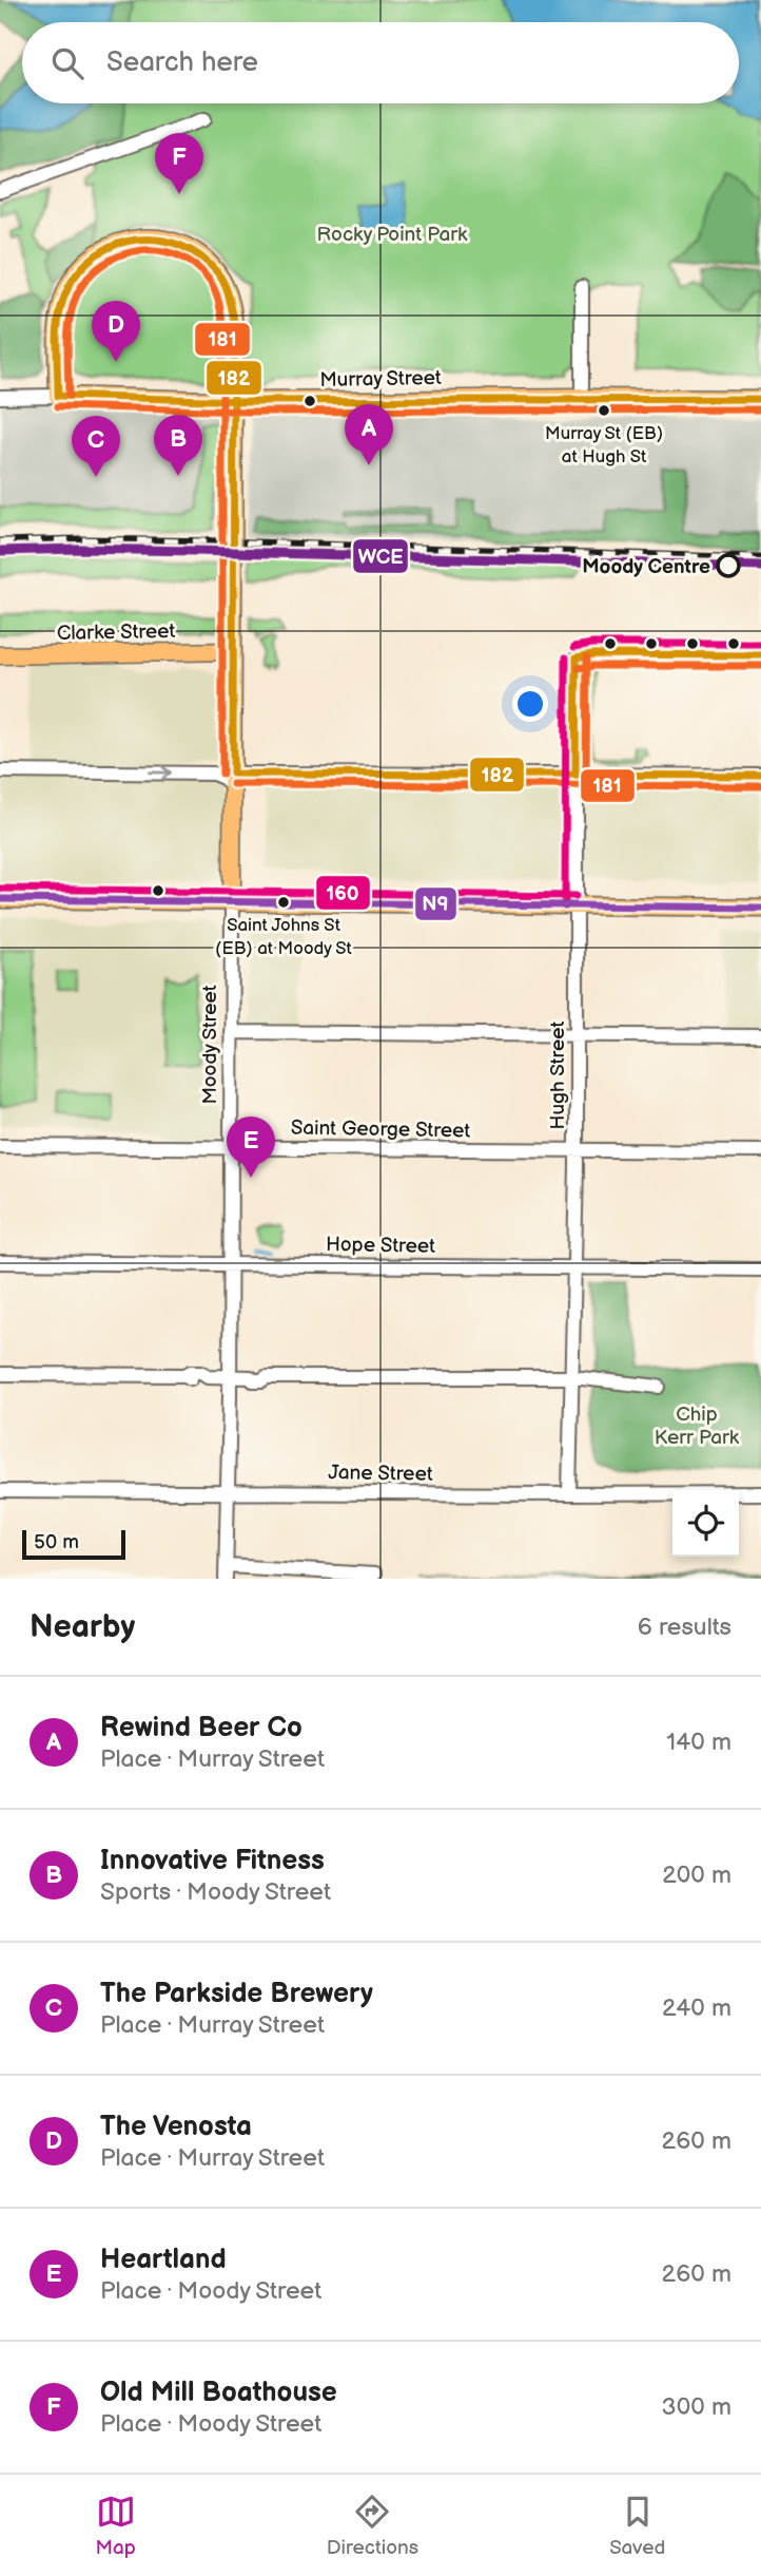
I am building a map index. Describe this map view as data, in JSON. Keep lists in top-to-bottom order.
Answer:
{
  "streets": {
    "main road": ["Murray Street", "Clarke Street", "Moody Street"],
    "street": [
      "Hugh Street",
      "Saint George Street",
      "Hope Street",
      "Jane Street"
    ]
  },
  "crossings": [
    ["Murray Street", "Moody Street"],
    ["Clarke Street", "Moody Street"],
    ["Moody Street", "Saint George Street"],
    ["Moody Street", "Hope Street"],
    ["Moody Street", "Jane Street"],
    ["Hugh Street", "Saint George Street"],
    ["Hugh Street", "Hope Street"],
    ["Hugh Street", "Jane Street"]
  ],
  "parks": ["Rocky Point Park", "Chip Kerr Park"],
  "places": ["Murray St (EB) at Hugh St", "Moody Centre", "Saint Johns St (EB) at Moody St"],
  "lines": [
    "transit line 182",
    "transit line 181",
    "transit line WCE",
    "transit line 160",
    "transit line N9"
  ],
  "scale_bar": "50 m",
  "page": {
    "search": "Search here",
    "pins": [
      "F",
      "D",
      "A",
      "B",
      "C",
      "E"
    ],
    "scale": "50 m",
    "heading": ["Nearby", "6 results"],
    "list": [
      {
        "mark": "A",
        "name": "Rewind Beer Co",
        "note": "Place · Murray Street",
        "value": "140 m"
      },
      {
        "mark": "B",
        "name": "Innovative Fitness",
        "note": "Sports · Moody Street",
        "value": "200 m"
      },
      {
        "mark": "C",
        "name": "The Parkside Brewery",
        "note": "Place · Murray Street",
        "value": "240 m"
      },
      {
        "mark": "D",
        "name": "The Venosta",
        "note": "Place · Murray Street",
        "value": "260 m"
      },
      {
        "mark": "E",
        "name": "Heartland",
        "note": "Place · Moody Street",
        "value": "260 m"
      },
      {
        "mark": "F",
        "name": "Old Mill Boathouse",
        "note": "Place · Moody Street",
        "value": "300 m"
      }
    ],
    "nav": ["Map", "Directions", "Saved"]
  }
}
